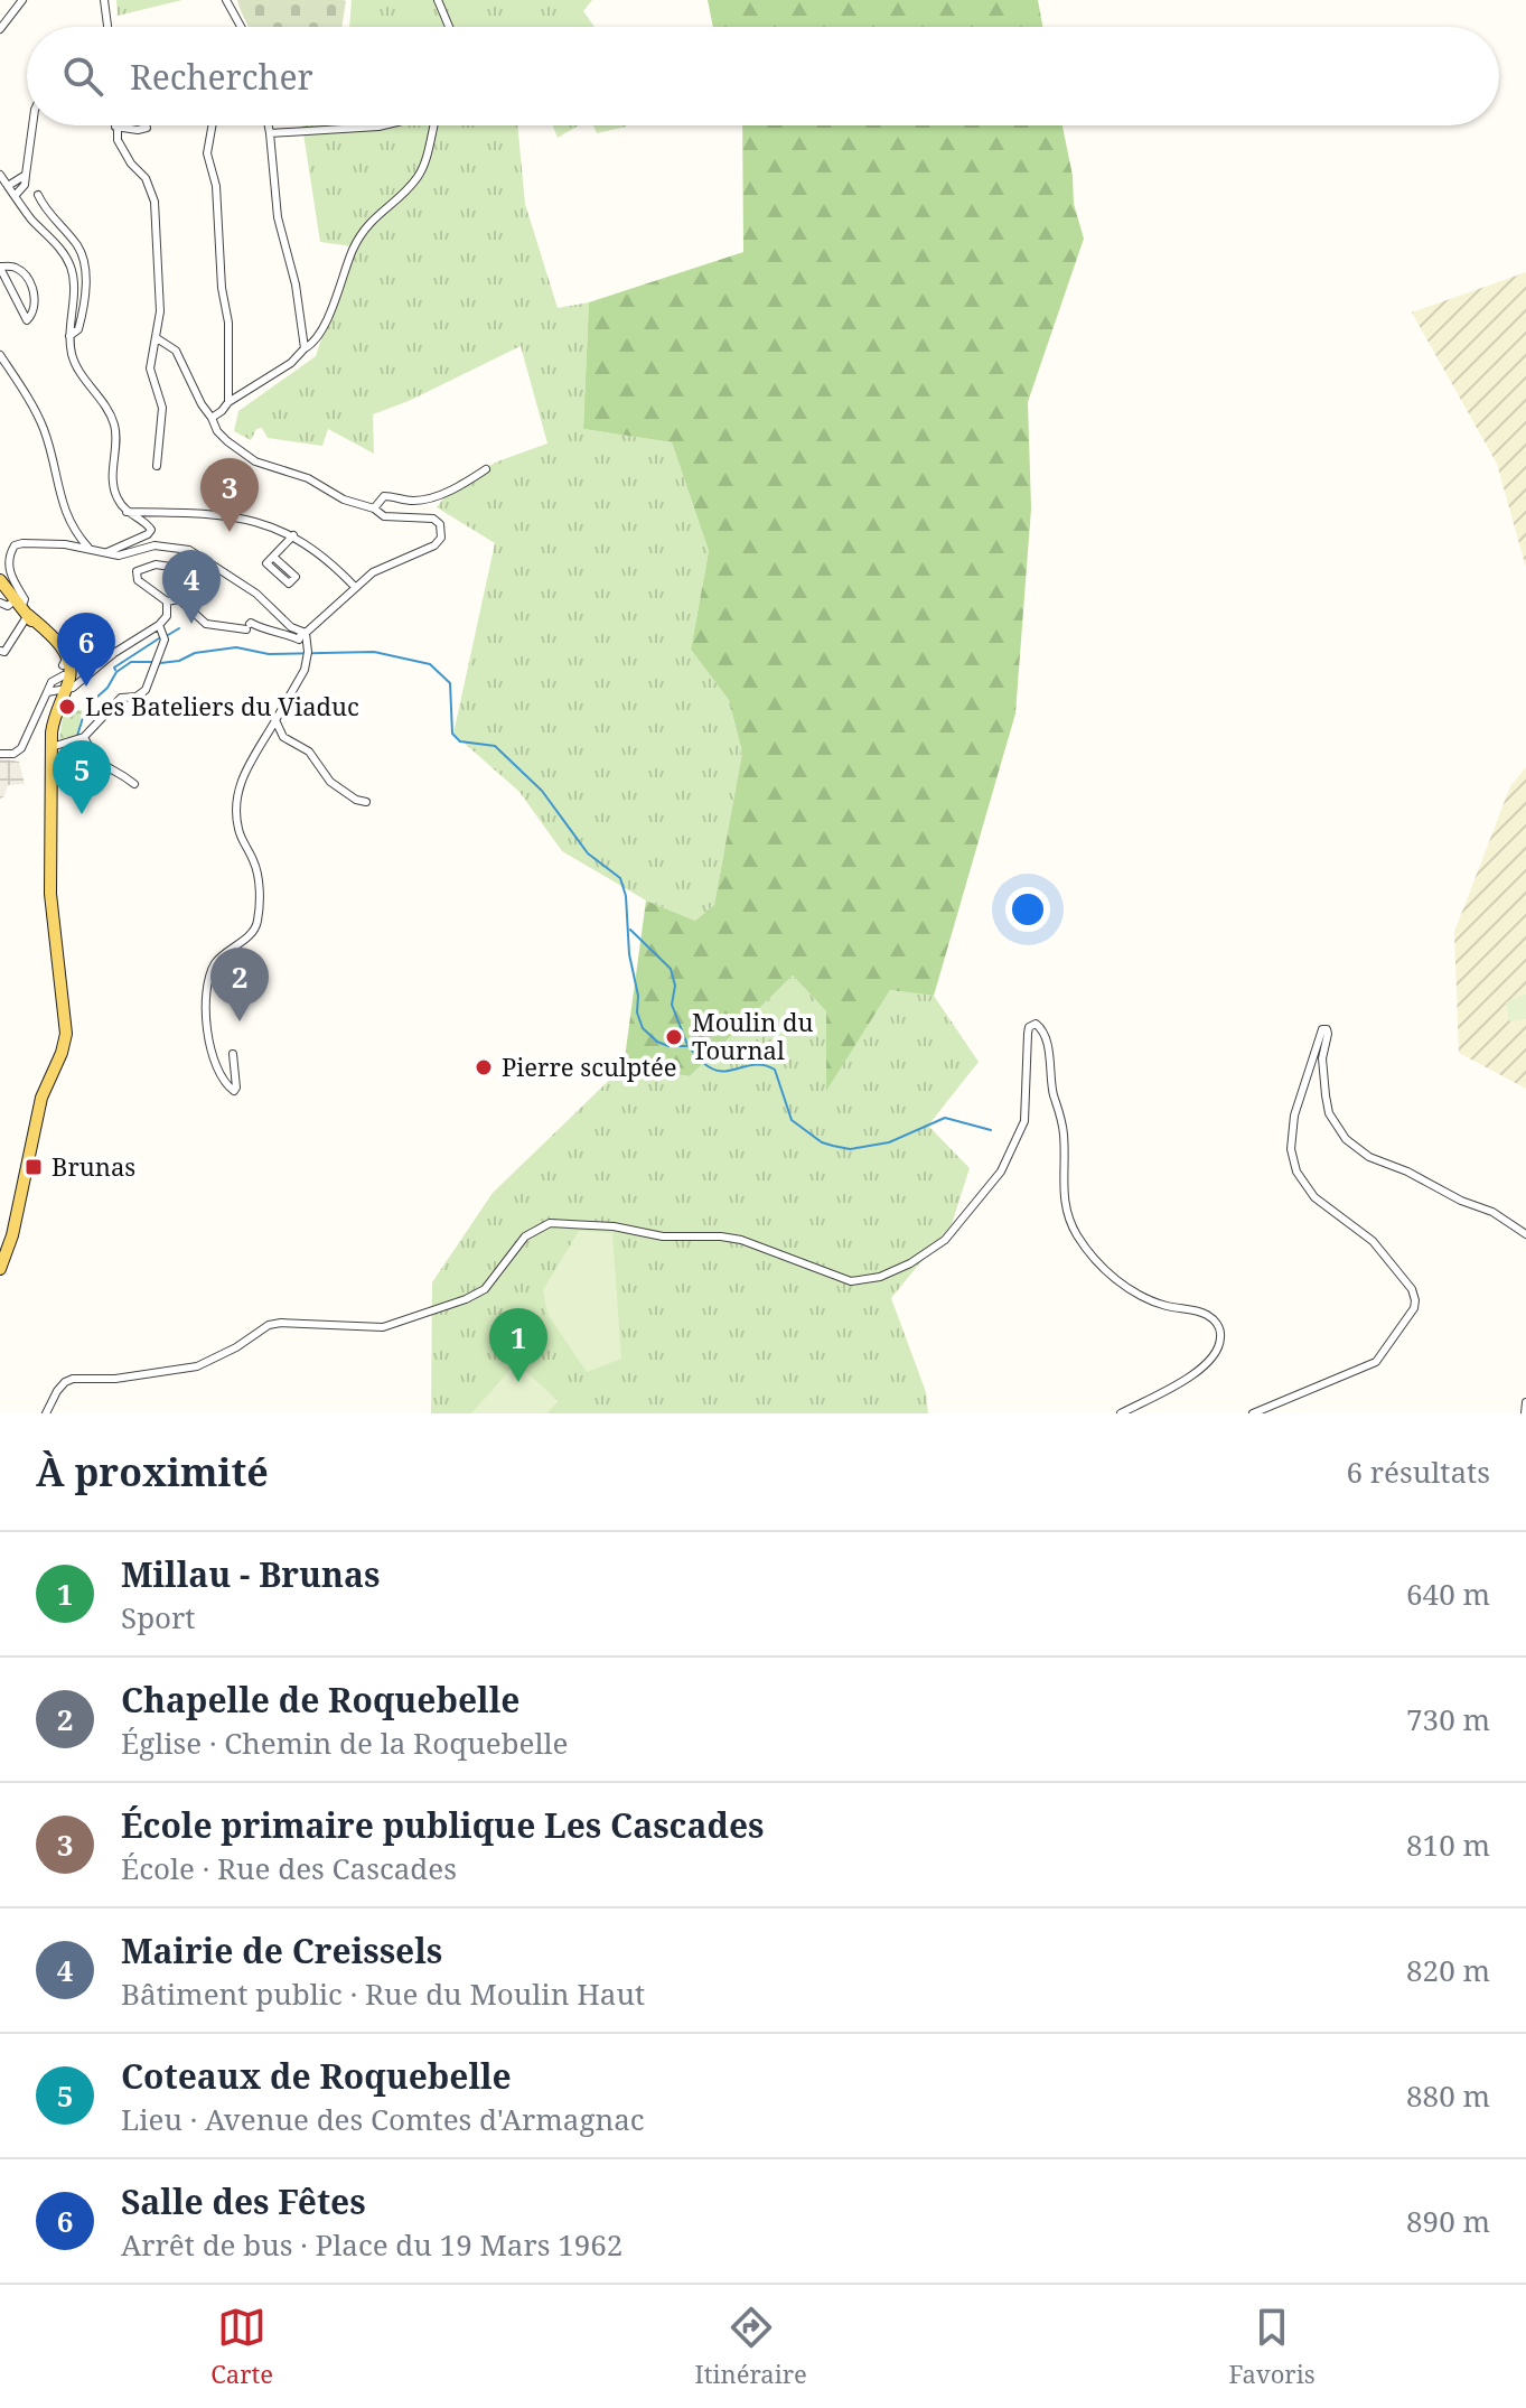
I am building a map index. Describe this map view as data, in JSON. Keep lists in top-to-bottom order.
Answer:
{
  "places": {
    "other": ["Les Bateliers du Viaduc", "Moulin du Tournal", "Pierre sculptée"],
    "transit": ["Brunas"]
  },
  "page": {
    "search": "Rechercher",
    "pins": [
      "3",
      "4",
      "6",
      "5",
      "2",
      "1"
    ],
    "heading": ["À proximité", "6 résultats"],
    "list": [
      {
        "mark": "1",
        "name": "Millau - Brunas",
        "note": "Sport",
        "value": "640 m"
      },
      {
        "mark": "2",
        "name": "Chapelle de Roquebelle",
        "note": "Église · Chemin de la Roquebelle",
        "value": "730 m"
      },
      {
        "mark": "3",
        "name": "École primaire publique Les Cascades",
        "note": "École · Rue des Cascades",
        "value": "810 m"
      },
      {
        "mark": "4",
        "name": "Mairie de Creissels",
        "note": "Bâtiment public · Rue du Moulin Haut",
        "value": "820 m"
      },
      {
        "mark": "5",
        "name": "Coteaux de Roquebelle",
        "note": "Lieu · Avenue des Comtes d'Armagnac",
        "value": "880 m"
      },
      {
        "mark": "6",
        "name": "Salle des Fêtes",
        "note": "Arrêt de bus · Place du 19 Mars 1962",
        "value": "890 m"
      }
    ],
    "nav": ["Carte", "Itinéraire", "Favoris"]
  }
}
